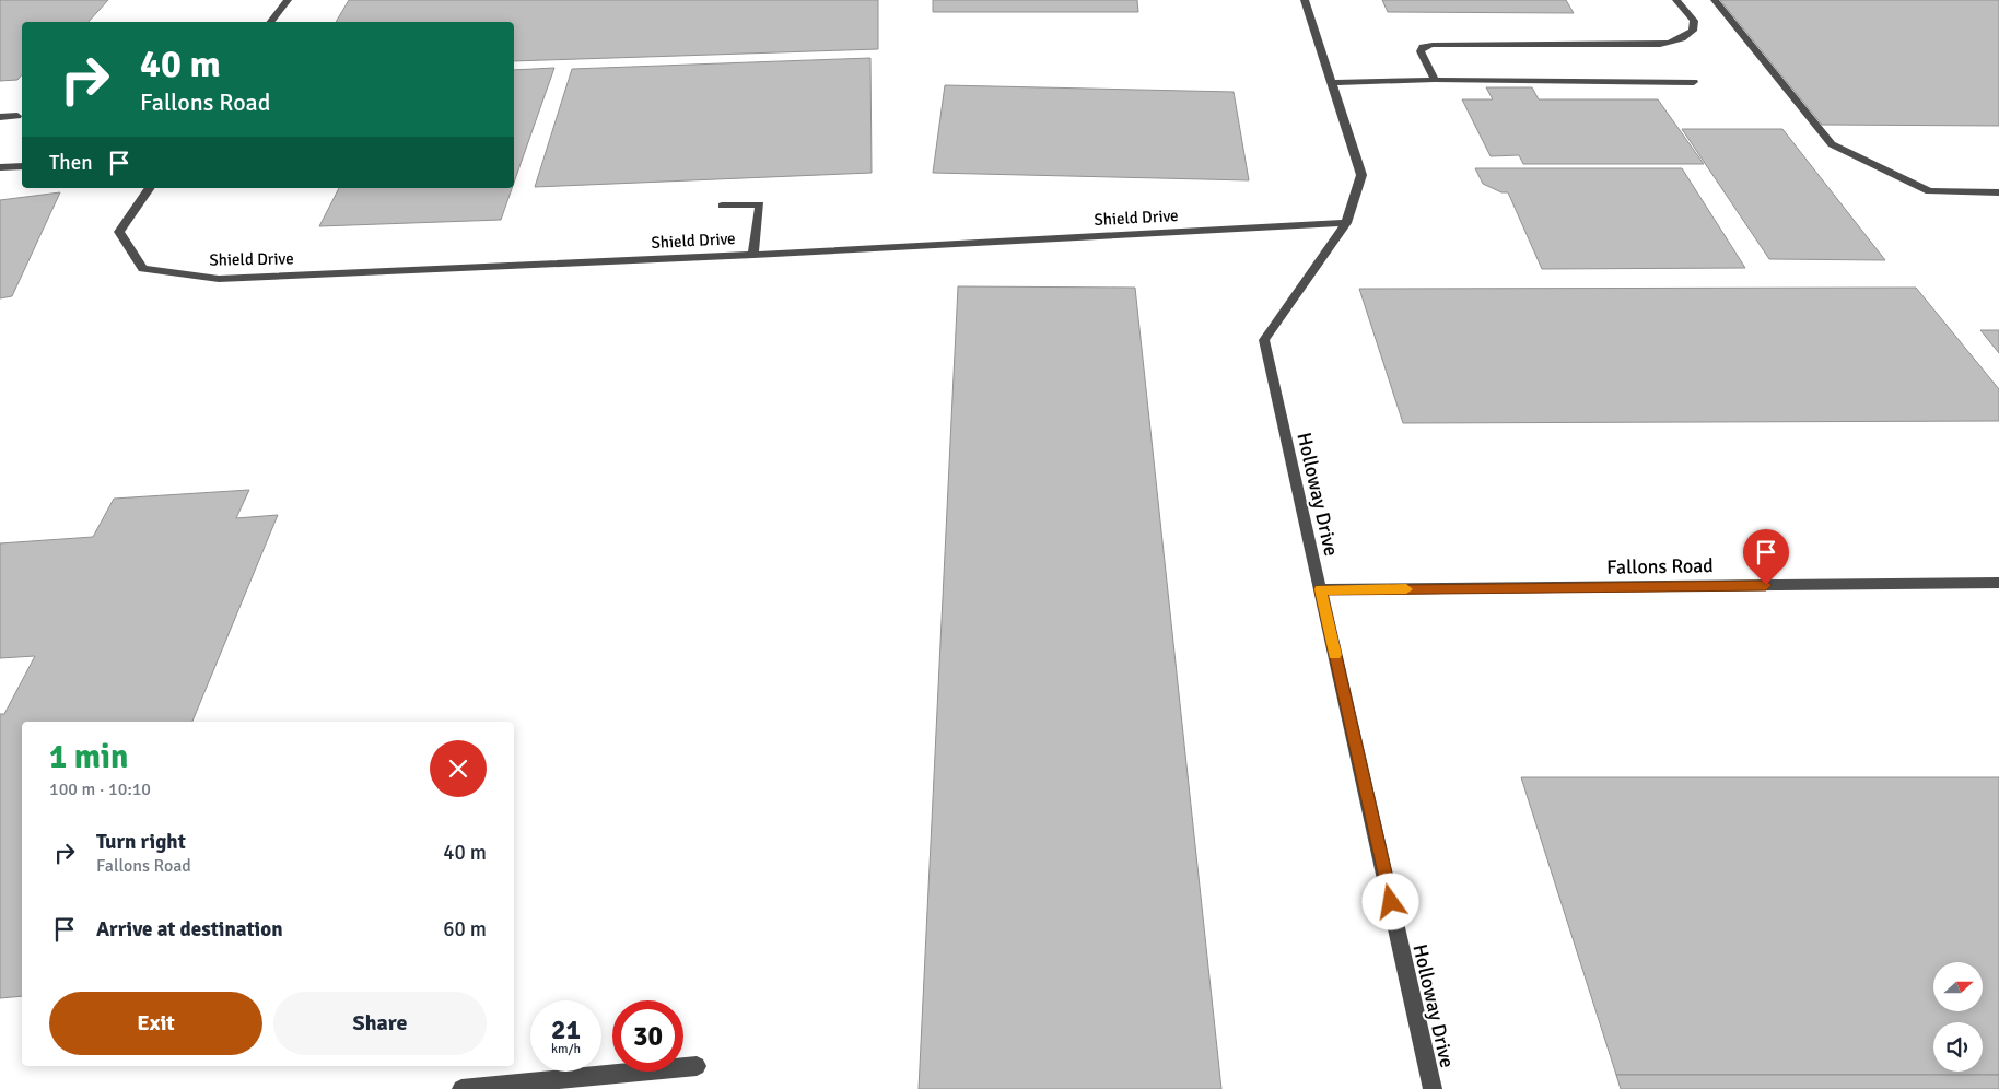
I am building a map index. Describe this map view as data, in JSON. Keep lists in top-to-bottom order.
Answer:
{
  "streets": {
    "street": ["Shield Drive", "Holloway Drive", "Fallons Road"]
  },
  "crossings": [
    ["Shield Drive", "Holloway Drive"],
    ["Holloway Drive", "Fallons Road"]
  ],
  "north": "right",
  "page": {
    "turn": ["40 m", "Fallons Road"],
    "then": "Then",
    "heading": ["1 min", "100 m · 10:10"],
    "list": [
      {
        "name": "Turn right",
        "note": "Fallons Road",
        "value": "40 m"
      },
      {
        "name": "Arrive at destination",
        "value": "60 m"
      }
    ],
    "buttons": ["Exit", "Share"],
    "speed": "21 km/h",
    "limit": "30"
  }
}
